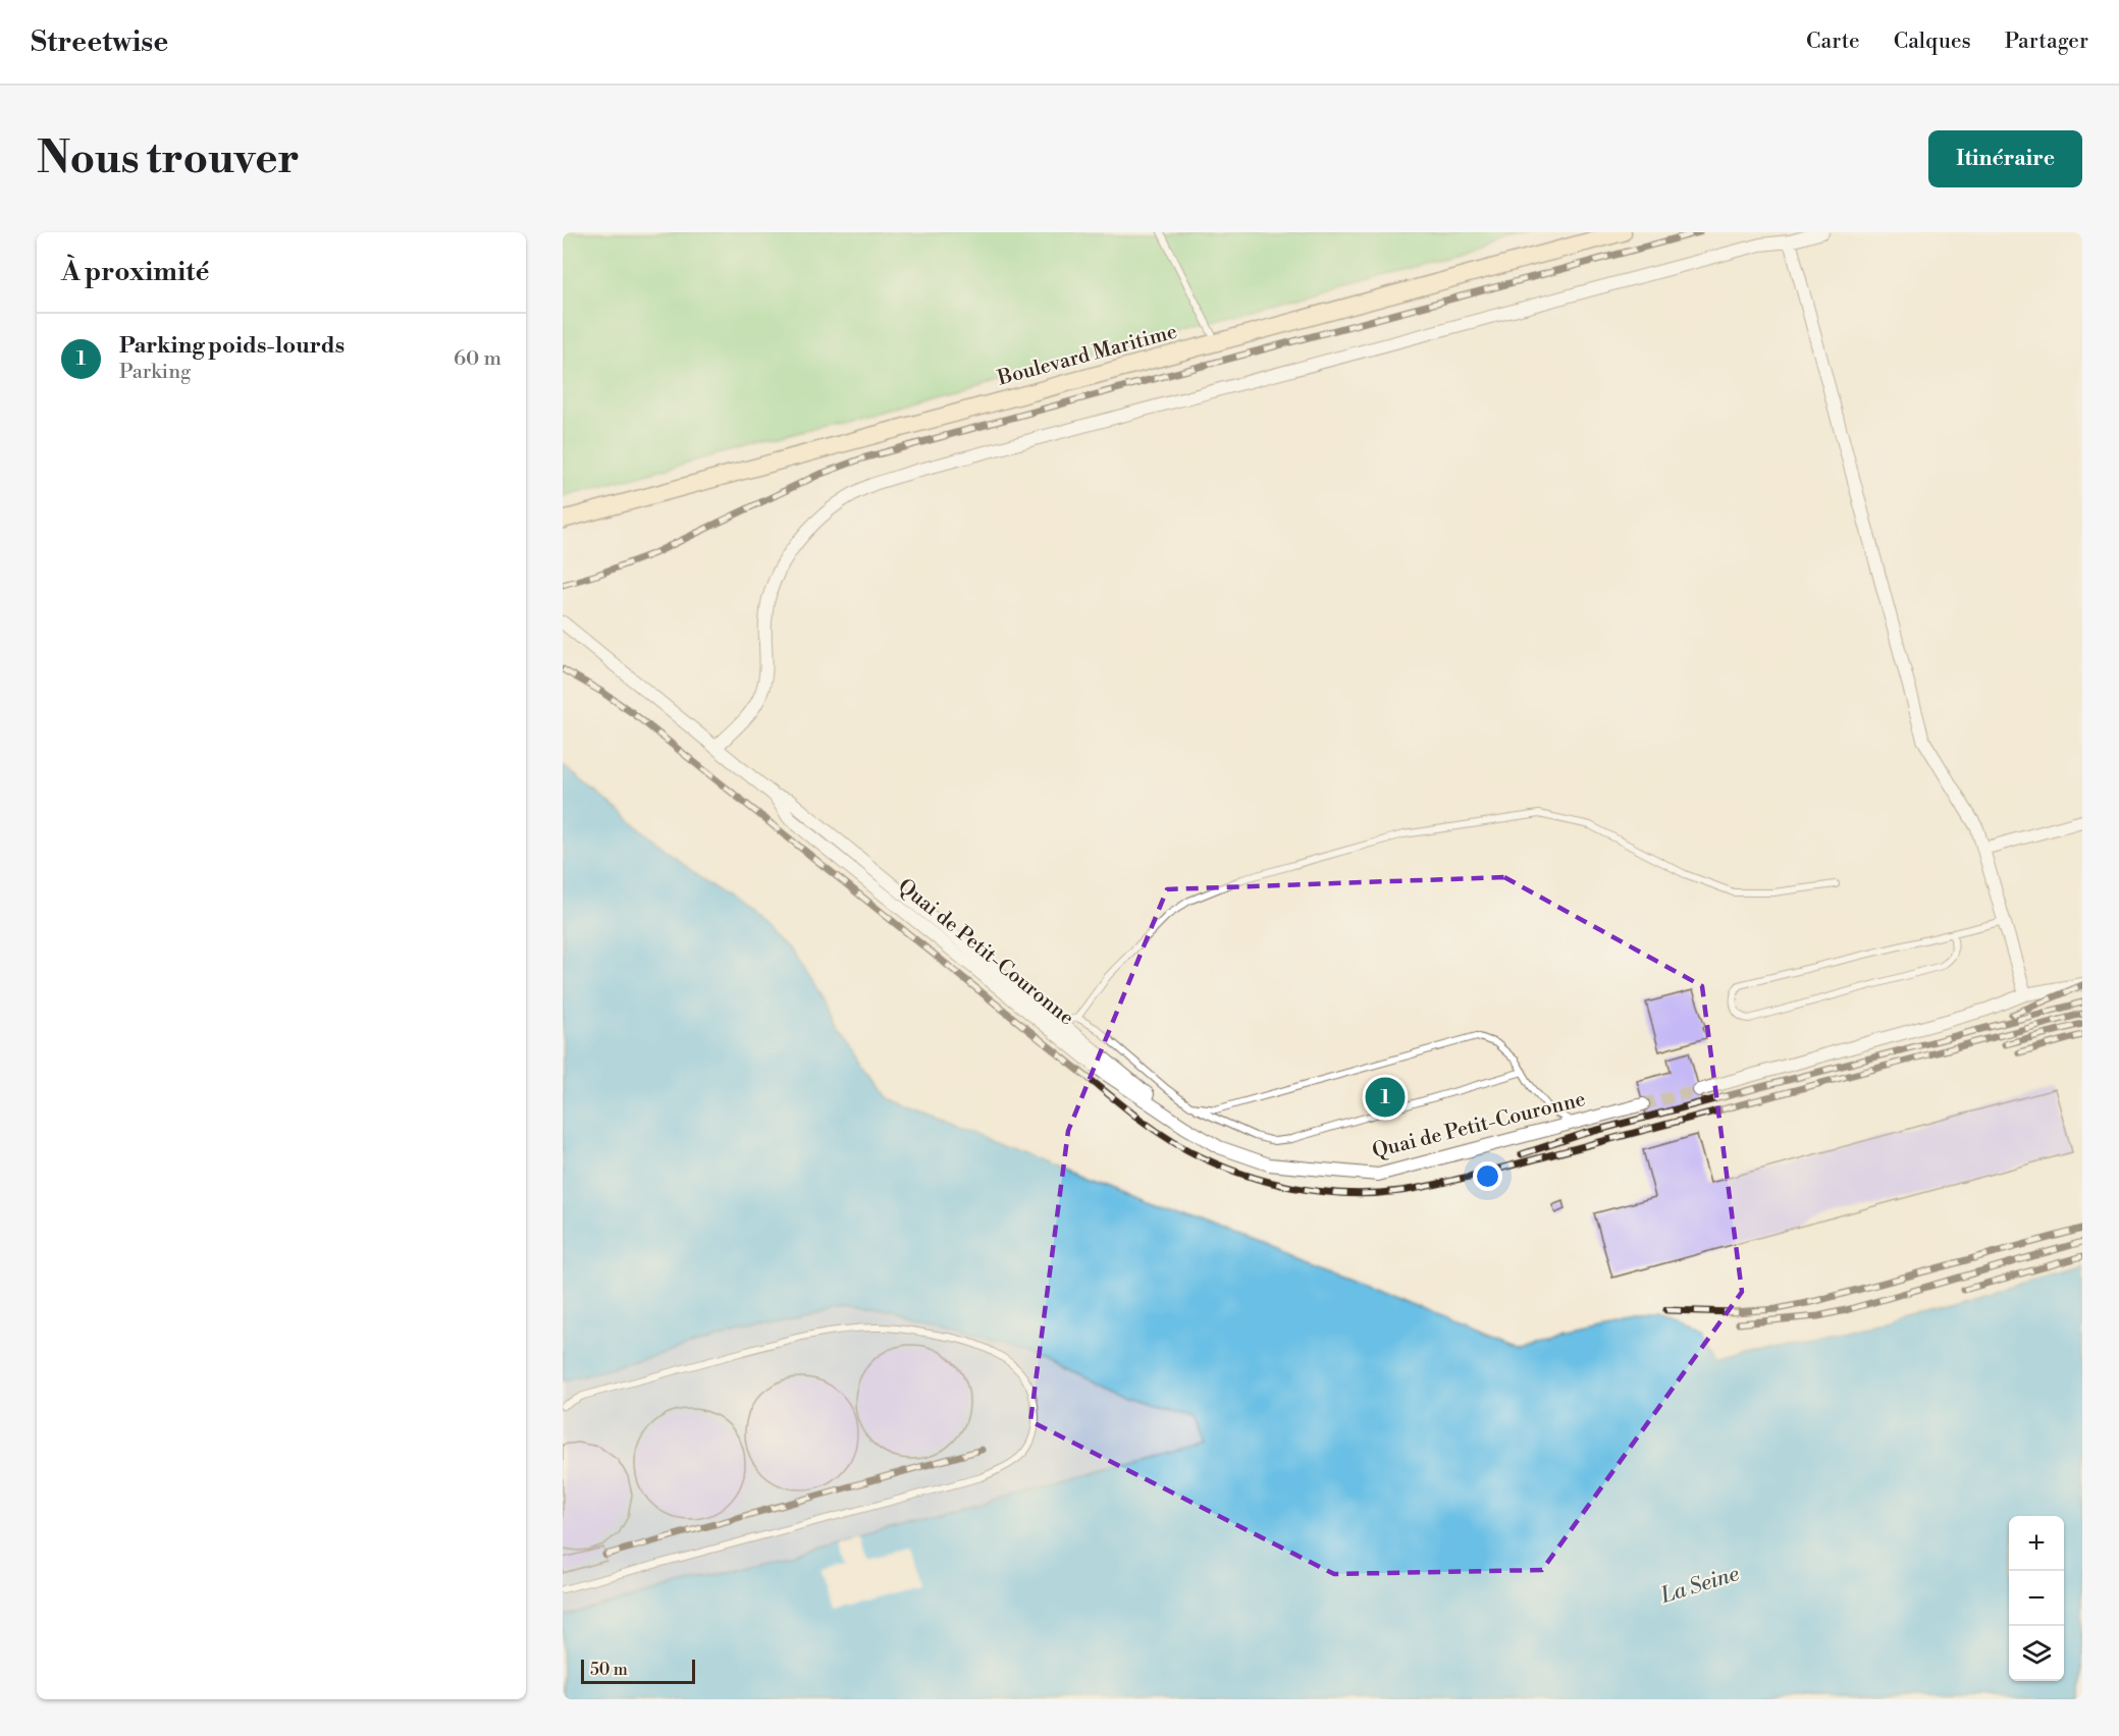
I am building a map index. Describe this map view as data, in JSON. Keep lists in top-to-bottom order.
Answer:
{
  "streets": {
    "street": ["Boulevard Maritime", "Quai de Petit-Couronne"]
  },
  "water": ["La Seine"],
  "scale_bar": "50 m",
  "page": {
    "header": "Streetwise",
    "nav": ["Carte", "Calques", "Partager"],
    "buttons": "Itinéraire",
    "title": "Nous trouver",
    "heading": "À proximité",
    "list": [
      {
        "mark": "1",
        "name": "Parking poids-lourds",
        "note": "Parking",
        "value": "60 m"
      }
    ],
    "pins": "1",
    "map_buttons": ["+", "−"],
    "scale": "50 m"
  }
}
